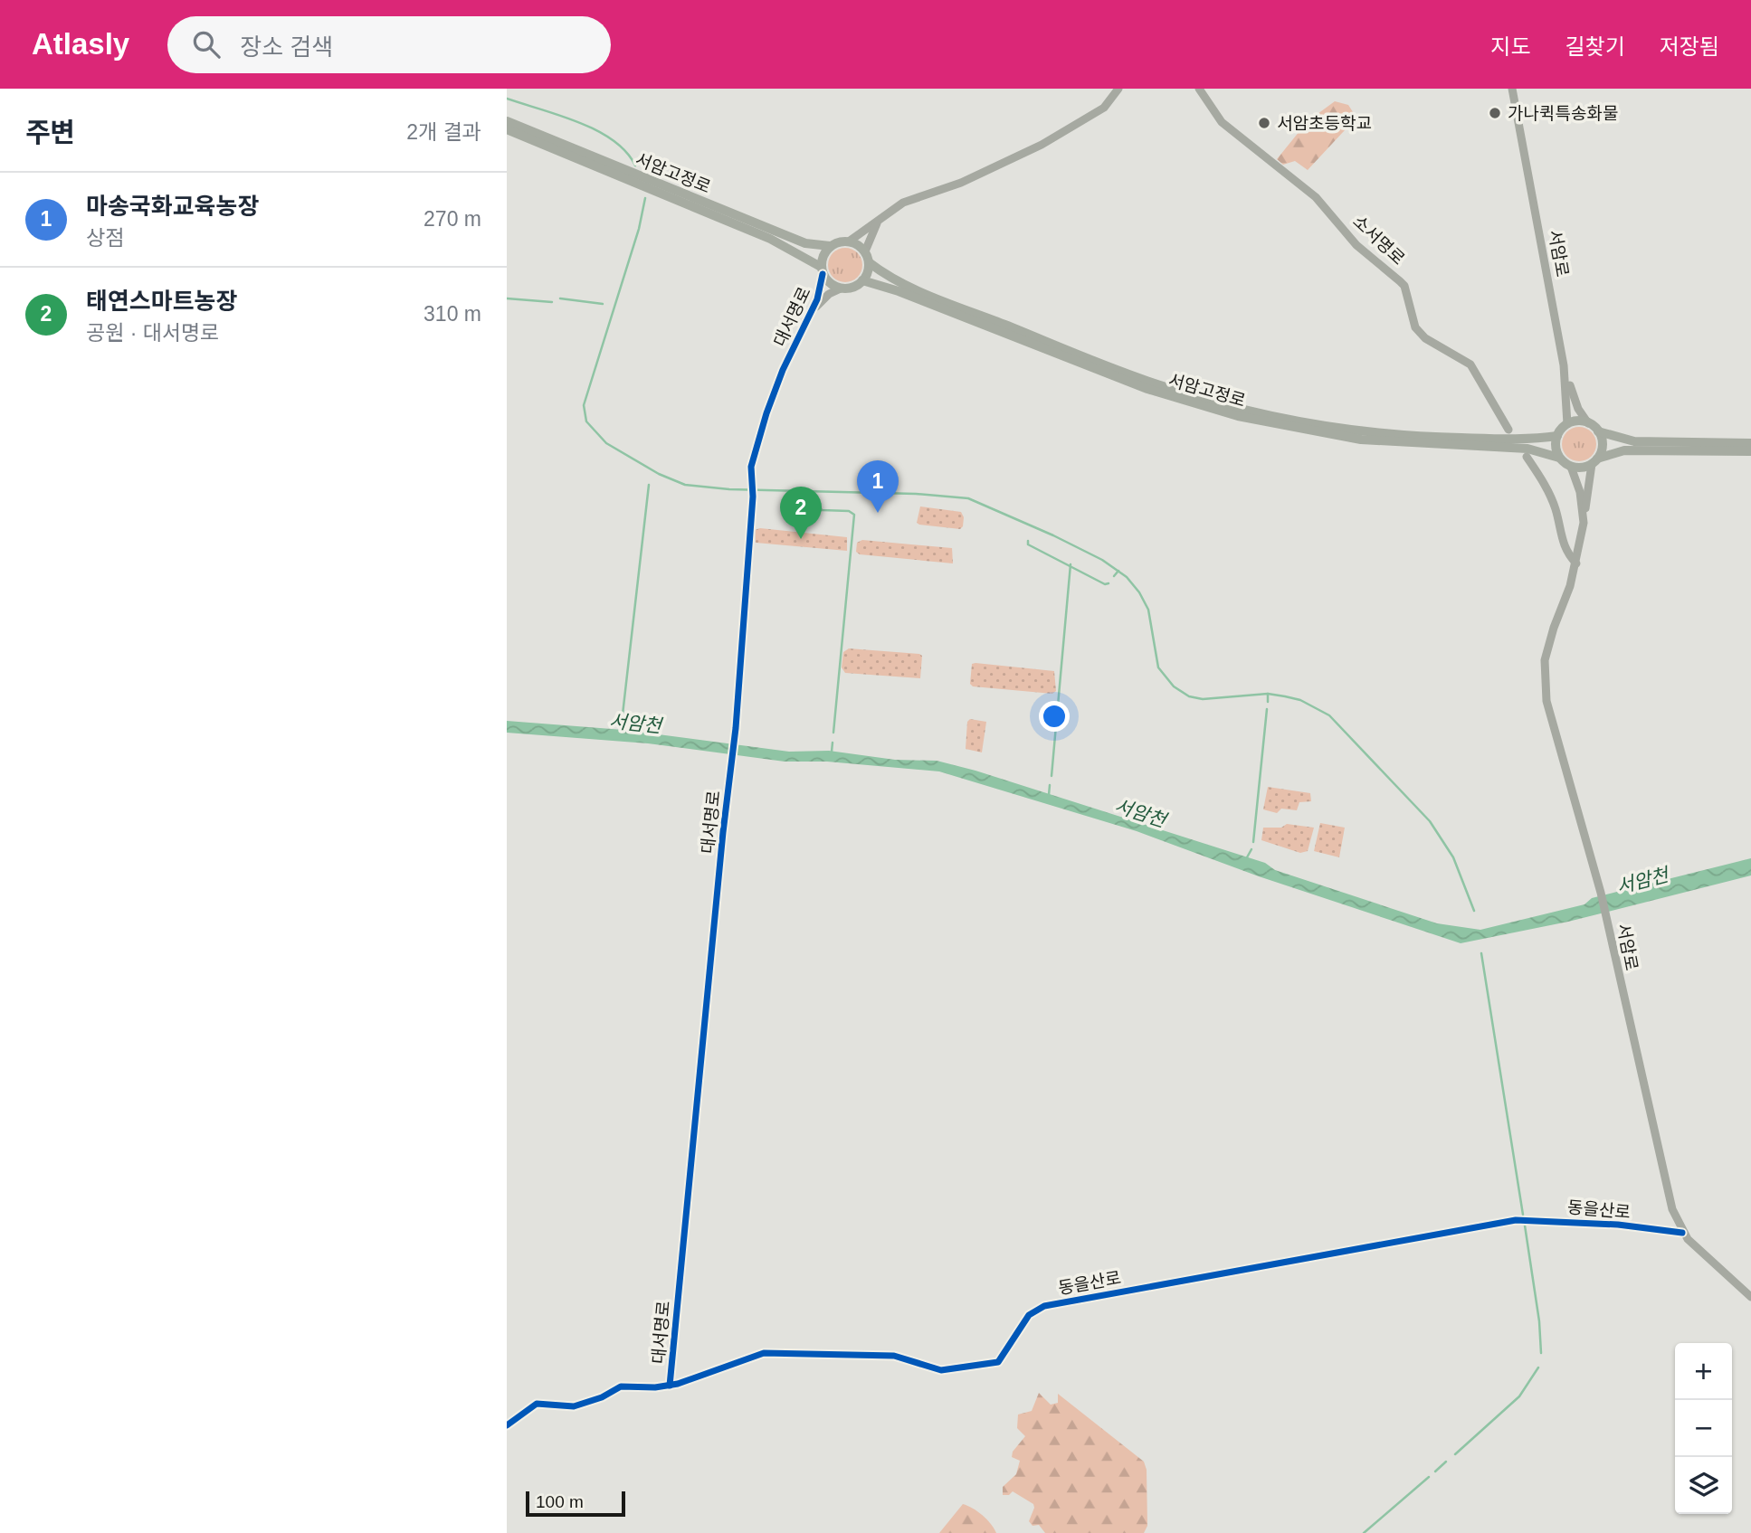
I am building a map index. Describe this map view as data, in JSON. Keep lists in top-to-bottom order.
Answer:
{
  "streets": {
    "main road": ["서암고정로"],
    "street": [
      "소서명로",
      "서암로",
      "대서명로",
      "동을산로"
    ]
  },
  "crossings": [
    ["서암고정로", "서암로"],
    ["서암고정로", "대서명로"],
    ["서암로", "동을산로"],
    ["대서명로", "동을산로"]
  ],
  "water": ["서암천"],
  "places": ["가나퀵특송화물", "서암초등학교"],
  "scale_bar": "100 m",
  "page": {
    "header": "Atlasly",
    "search": "장소 검색",
    "nav": ["지도", "길찾기", "저장됨"],
    "heading": ["주변", "2개 결과"],
    "list": [
      {
        "mark": "1",
        "name": "마송국화교육농장",
        "note": "상점",
        "value": "270 m"
      },
      {
        "mark": "2",
        "name": "태연스마트농장",
        "note": "공원 · 대서명로",
        "value": "310 m"
      }
    ],
    "pins": ["1", "2"],
    "map_buttons": ["+", "−"],
    "scale": "100 m"
  }
}
